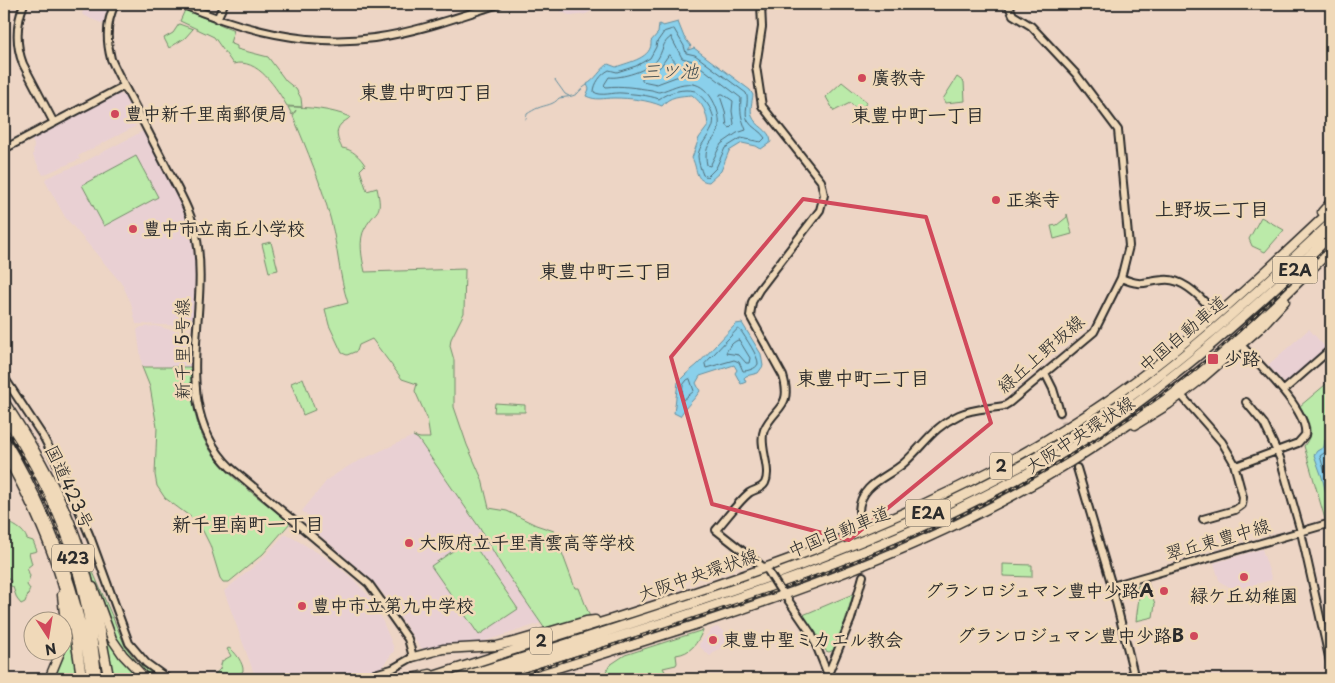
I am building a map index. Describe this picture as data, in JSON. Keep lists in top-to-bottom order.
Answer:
{
  "streets": {
    "highway": [
      "E2A",
      "中国自動車道",
      "国道423号",
      "423"
    ],
    "main road": ["大阪中央環状線", "2"],
    "street": ["新千里5号線", "緑丘上野坂線", "翠丘東豊中線"]
  },
  "districts": [
    "東豊中町四丁目",
    "東豊中町一丁目",
    "上野坂二丁目",
    "東豊中町三丁目",
    "東豊中町二丁目",
    "新千里南町一丁目"
  ],
  "water": ["三ツ池"],
  "places": {
    "other": [
      "廣教寺",
      "豊中新千里南郵便局",
      "正楽寺",
      "豊中市立南丘小学校",
      "大阪府立千里青雲高等学校",
      "緑ケ丘幼稚園",
      "グランロジュマン豊中少路A",
      "豊中市立第九中学校",
      "グランロジュマン豊中少路B",
      "東豊中聖ミカエル教会"
    ],
    "transit": ["少路"]
  },
  "north": "bottom"
}
